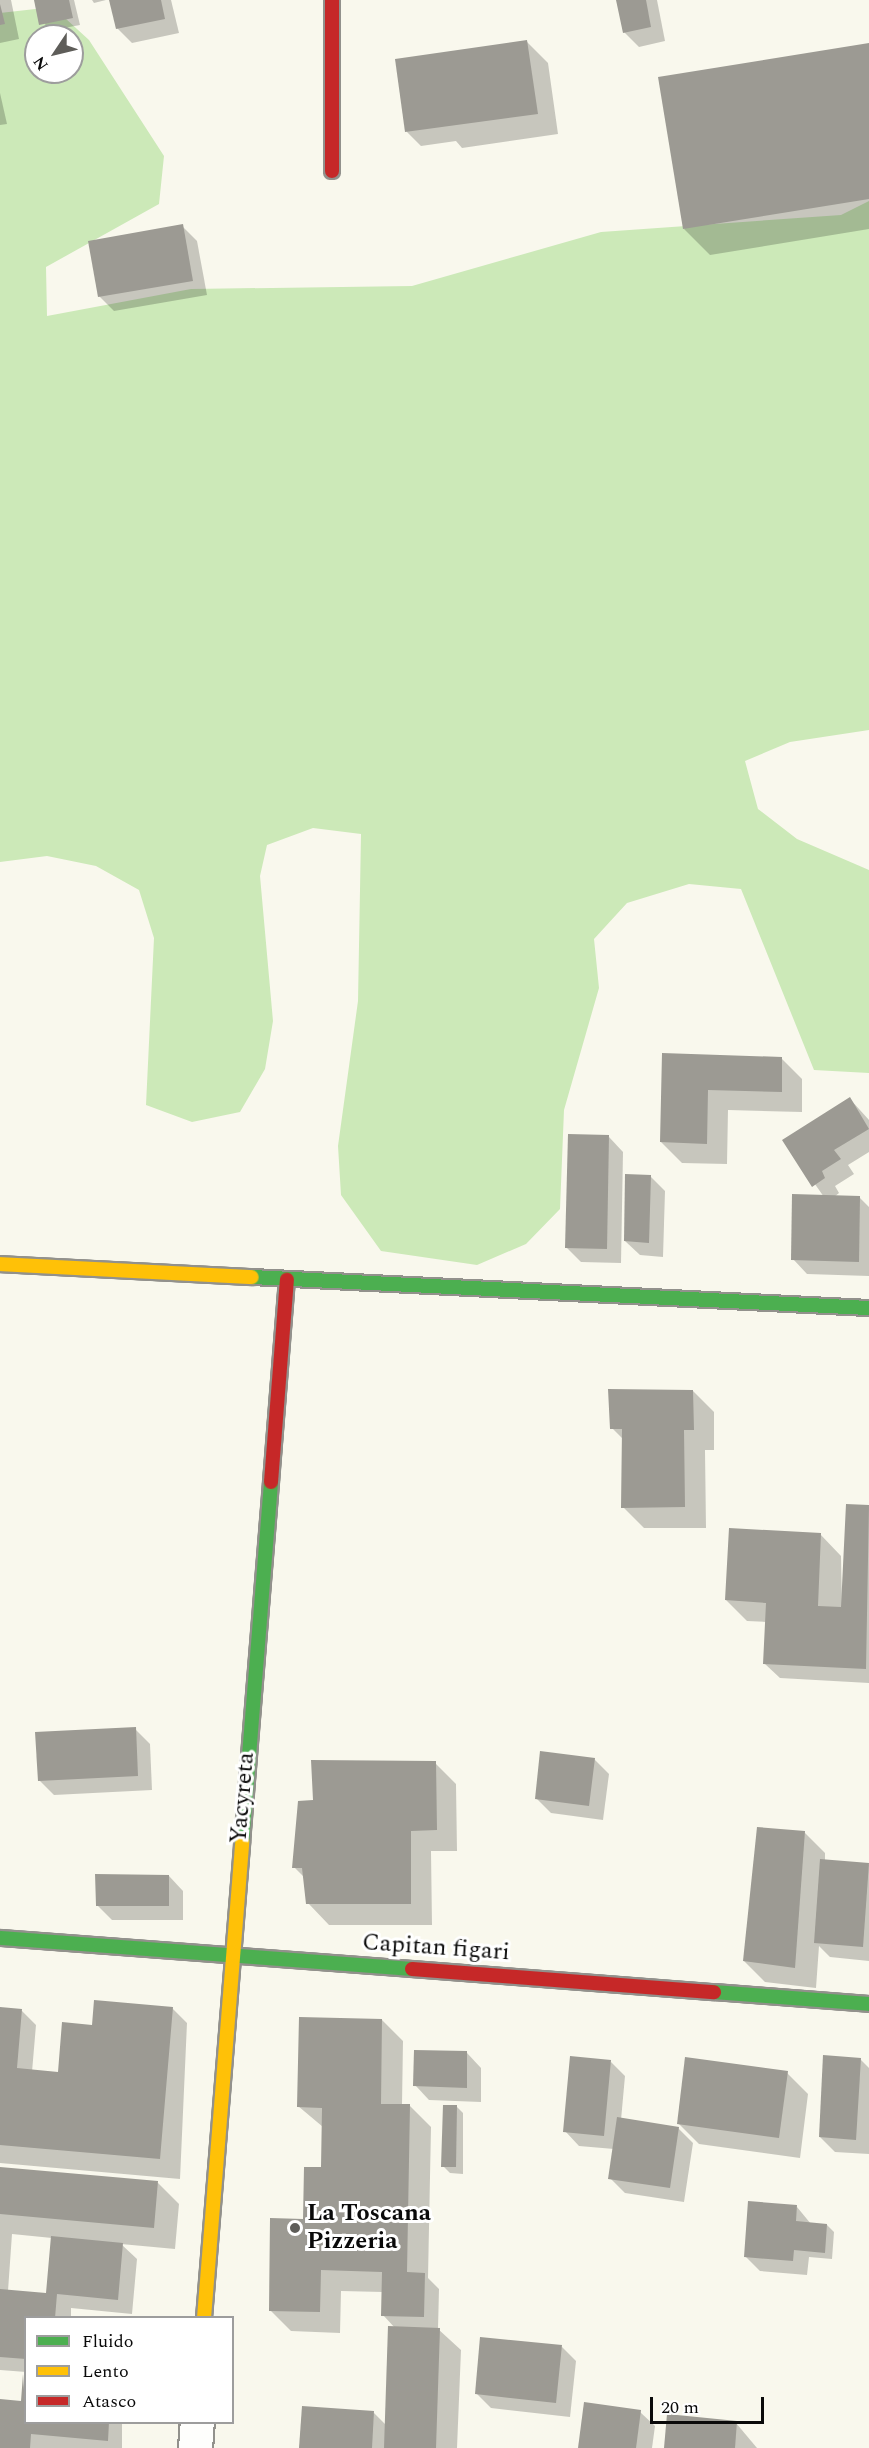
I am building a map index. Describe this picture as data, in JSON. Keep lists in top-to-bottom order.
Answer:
{
  "streets": {
    "street": ["Yacyreta", "Capitan figari"]
  },
  "crossings": [
    ["Yacyreta", "Capitan figari"]
  ],
  "places": ["La Toscana Pizzeria"],
  "legend": ["Fluido", "Lento", "Atasco"],
  "scale_bar": "20 m",
  "north": "bottom left"
}
